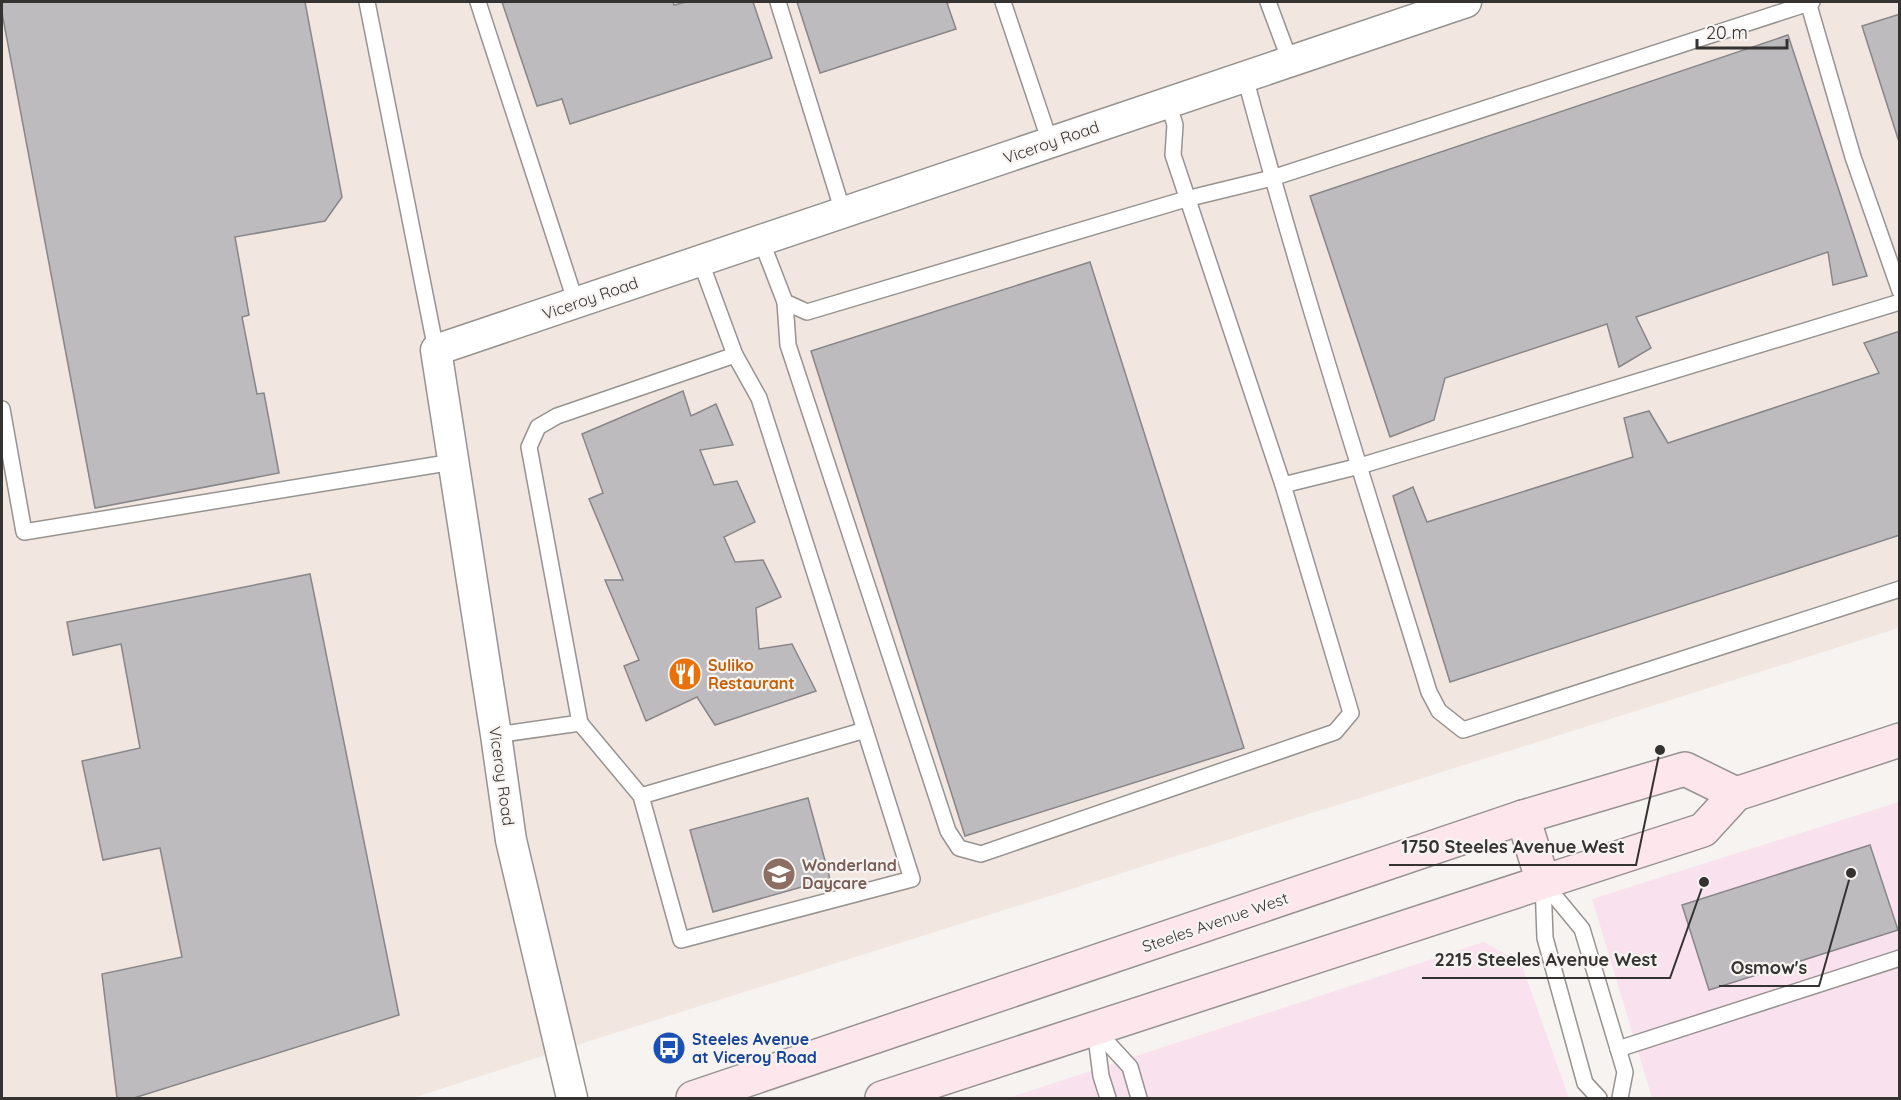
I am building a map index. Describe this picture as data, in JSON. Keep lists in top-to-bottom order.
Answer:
{
  "streets": {
    "main road": ["Steeles Avenue West"],
    "street": ["Viceroy Road"]
  },
  "places": {
    "restaurant": ["Suliko Restaurant"],
    "other": ["1750 Steeles Avenue West", "Osmow's", "2215 Steeles Avenue West"],
    "school or university": ["Wonderland Daycare"],
    "bus stop": ["Steeles Avenue at Viceroy Road"]
  },
  "scale_bar": "20 m"
}
